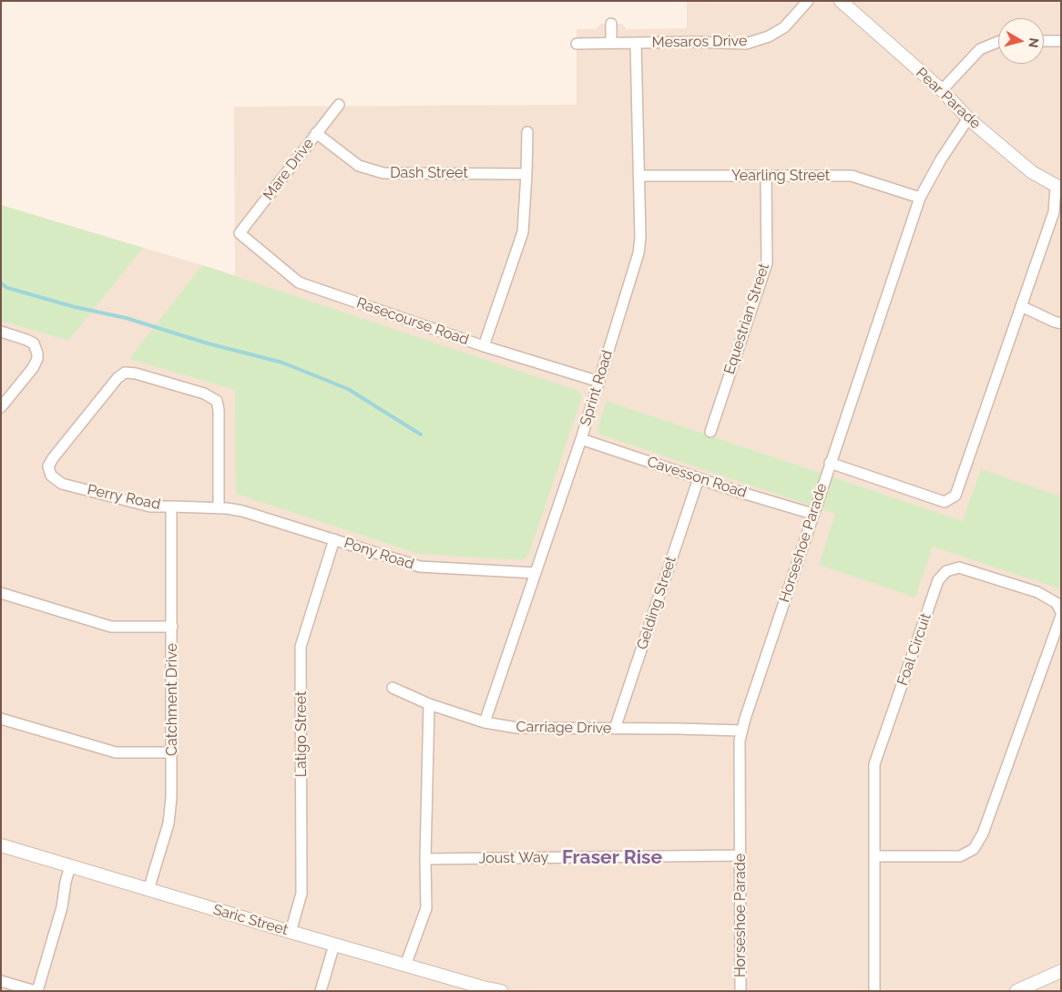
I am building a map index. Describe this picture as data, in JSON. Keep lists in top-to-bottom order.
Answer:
{
  "streets": {
    "street": [
      "Mesaros Drive",
      "Pear Parade",
      "Mare Drive",
      "Dash Street",
      "Yearling Street",
      "Equestrian Street",
      "Rasecourse Road",
      "Sprint Road",
      "Cavesson Road",
      "Perry Road",
      "Horseshoe Parade",
      "Pony Road",
      "Gelding Street",
      "Foal Circuit",
      "Catchment Drive",
      "Carriage Drive",
      "Latigo Street",
      "Joust Way",
      "Saric Street"
    ]
  },
  "crossings": [
    ["Mesaros Drive", "Sprint Road"],
    ["Pear Parade", "Horseshoe Parade"],
    ["Mare Drive", "Dash Street"],
    ["Mare Drive", "Rasecourse Road"],
    ["Yearling Street", "Equestrian Street"],
    ["Yearling Street", "Sprint Road"],
    ["Yearling Street", "Horseshoe Parade"],
    ["Rasecourse Road", "Sprint Road"],
    ["Sprint Road", "Cavesson Road"],
    ["Sprint Road", "Pony Road"],
    ["Sprint Road", "Carriage Drive"],
    ["Cavesson Road", "Horseshoe Parade"],
    ["Cavesson Road", "Gelding Street"],
    ["Perry Road", "Pony Road"],
    ["Perry Road", "Catchment Drive"],
    ["Horseshoe Parade", "Carriage Drive"],
    ["Horseshoe Parade", "Joust Way"],
    ["Pony Road", "Latigo Street"],
    ["Gelding Street", "Carriage Drive"],
    ["Catchment Drive", "Saric Street"],
    ["Latigo Street", "Saric Street"]
  ],
  "districts": ["Fraser Rise"],
  "north": "right"
}
